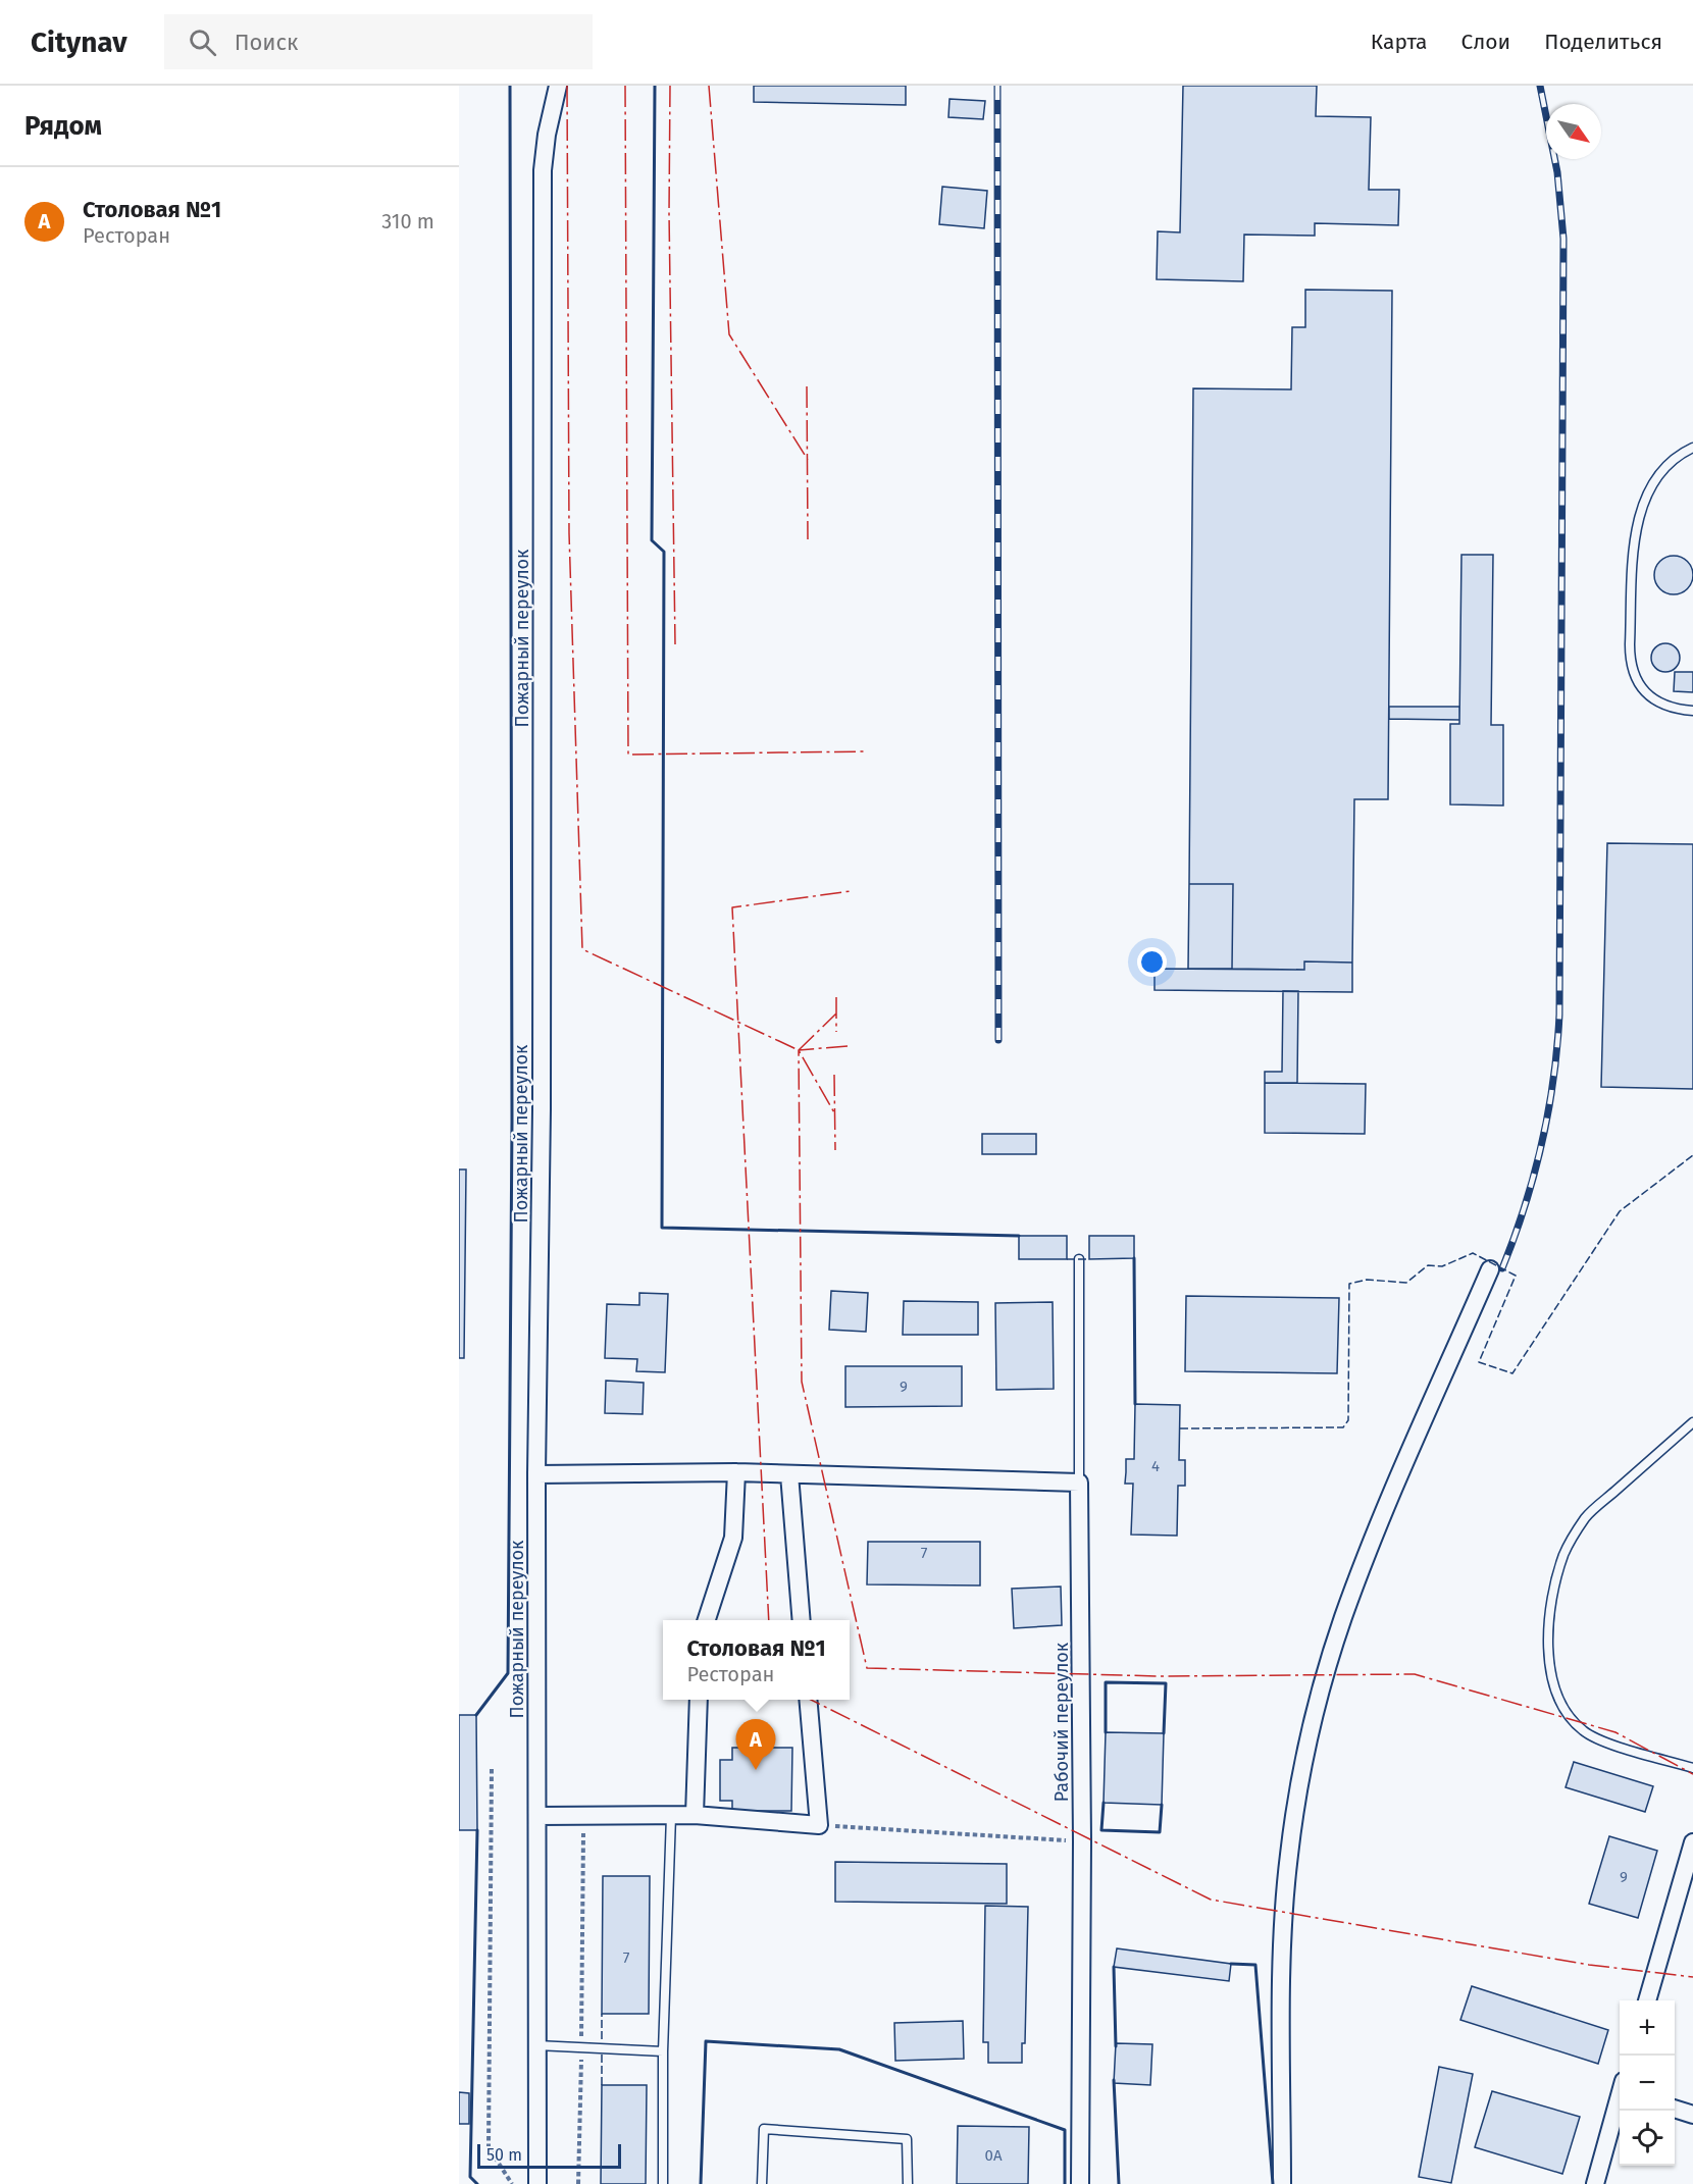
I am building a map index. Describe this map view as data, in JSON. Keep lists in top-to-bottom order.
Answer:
{
  "streets": {
    "street": ["Пожарный переулок", "Рабочий переулок"]
  },
  "house_numbers": [
    "9",
    "4",
    "7",
    "9",
    "7",
    "0А"
  ],
  "scale_bar": "50 m",
  "north": "bottom right",
  "page": {
    "header": "Citynav",
    "search": "Поиск",
    "nav": ["Карта", "Слои", "Поделиться"],
    "heading": "Рядом",
    "list": [
      {
        "mark": "A",
        "name": "Столовая №1",
        "note": "Ресторан",
        "value": "310 m"
      }
    ],
    "popup": ["Столовая №1", "Ресторан"],
    "pins": "A",
    "map_buttons": ["+", "−"],
    "scale": "50 m"
  }
}
